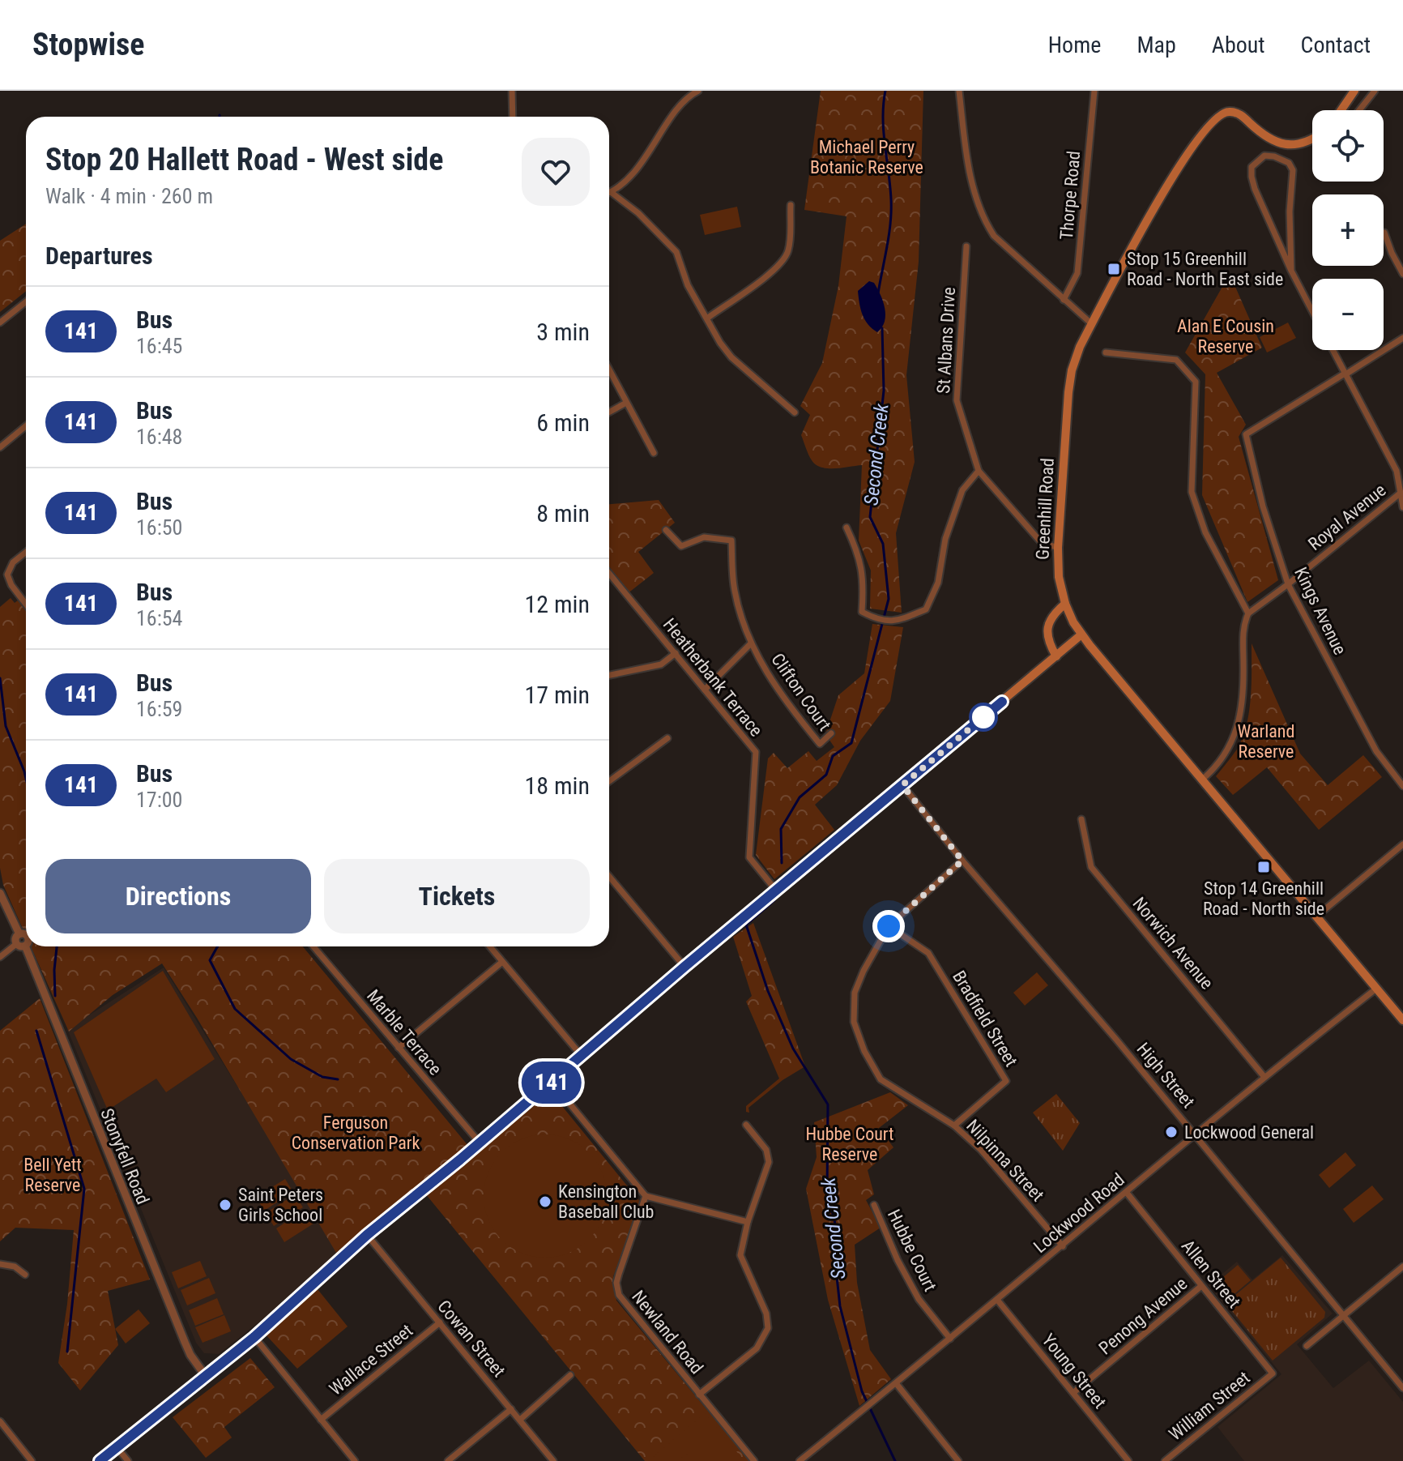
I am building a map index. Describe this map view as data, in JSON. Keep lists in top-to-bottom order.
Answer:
{
  "streets": {
    "main road": ["Greenhill Road"],
    "street": [
      "Thorpe Road",
      "St Albans Drive",
      "Royal Avenue",
      "Kings Avenue",
      "Heatherbank Terrace",
      "Clifton Court",
      "Norwich Avenue",
      "Bradfield Street",
      "Marble Terrace",
      "High Street",
      "Stonyfell Road",
      "Nilpinna Street",
      "Lockwood Road",
      "Hubbe Court",
      "Allen Street",
      "Penong Avenue",
      "Newland Road",
      "Cowan Street",
      "Wallace Street",
      "Young Street",
      "William Street"
    ]
  },
  "crossings": [
    ["Greenhill Road", "Lockwood Road"],
    ["Royal Avenue", "Kings Avenue"],
    ["Heatherbank Terrace", "Clifton Court"],
    ["Norwich Avenue", "Lockwood Road"],
    ["Bradfield Street", "Nilpinna Street"],
    ["High Street", "Nilpinna Street"],
    ["High Street", "Lockwood Road"],
    ["Nilpinna Street", "Lockwood Road"],
    ["Lockwood Road", "Hubbe Court"],
    ["Lockwood Road", "Allen Street"],
    ["Lockwood Road", "Young Street"],
    ["Allen Street", "Penong Avenue"],
    ["Allen Street", "William Street"],
    ["Penong Avenue", "Young Street"],
    ["Cowan Street", "Wallace Street"]
  ],
  "water": ["Second Creek"],
  "parks": [
    "Michael Perry Botanic Reserve",
    "Alan E Cousin Reserve",
    "Warland Reserve",
    "Ferguson Conservation Park",
    "Hubbe Court Reserve",
    "Bell Yett Reserve"
  ],
  "places": {
    "transit": ["Stop 15 Greenhill Road - North East side", "Stop 14 Greenhill Road - North side"],
    "other": ["Lockwood General", "Kensington Baseball Club", "Saint Peters Girls School"]
  },
  "lines": ["bus line 141"],
  "page": {
    "header": "Stopwise",
    "nav": [
      "Home",
      "Map",
      "About",
      "Contact"
    ],
    "on_map": "141",
    "map_buttons": ["+", "−"],
    "heading": [
      ["Stop 20 Hallett Road - West side", "Walk · 4 min · 260 m"],
      "Departures"
    ],
    "list": [
      {
        "mark": "141",
        "name": "Bus",
        "note": "16:45",
        "value": "3 min"
      },
      {
        "mark": "141",
        "name": "Bus",
        "note": "16:48",
        "value": "6 min"
      },
      {
        "mark": "141",
        "name": "Bus",
        "note": "16:50",
        "value": "8 min"
      },
      {
        "mark": "141",
        "name": "Bus",
        "note": "16:54",
        "value": "12 min"
      },
      {
        "mark": "141",
        "name": "Bus",
        "note": "16:59",
        "value": "17 min"
      },
      {
        "mark": "141",
        "name": "Bus",
        "note": "17:00",
        "value": "18 min"
      }
    ],
    "buttons": ["Directions", "Tickets"]
  }
}
